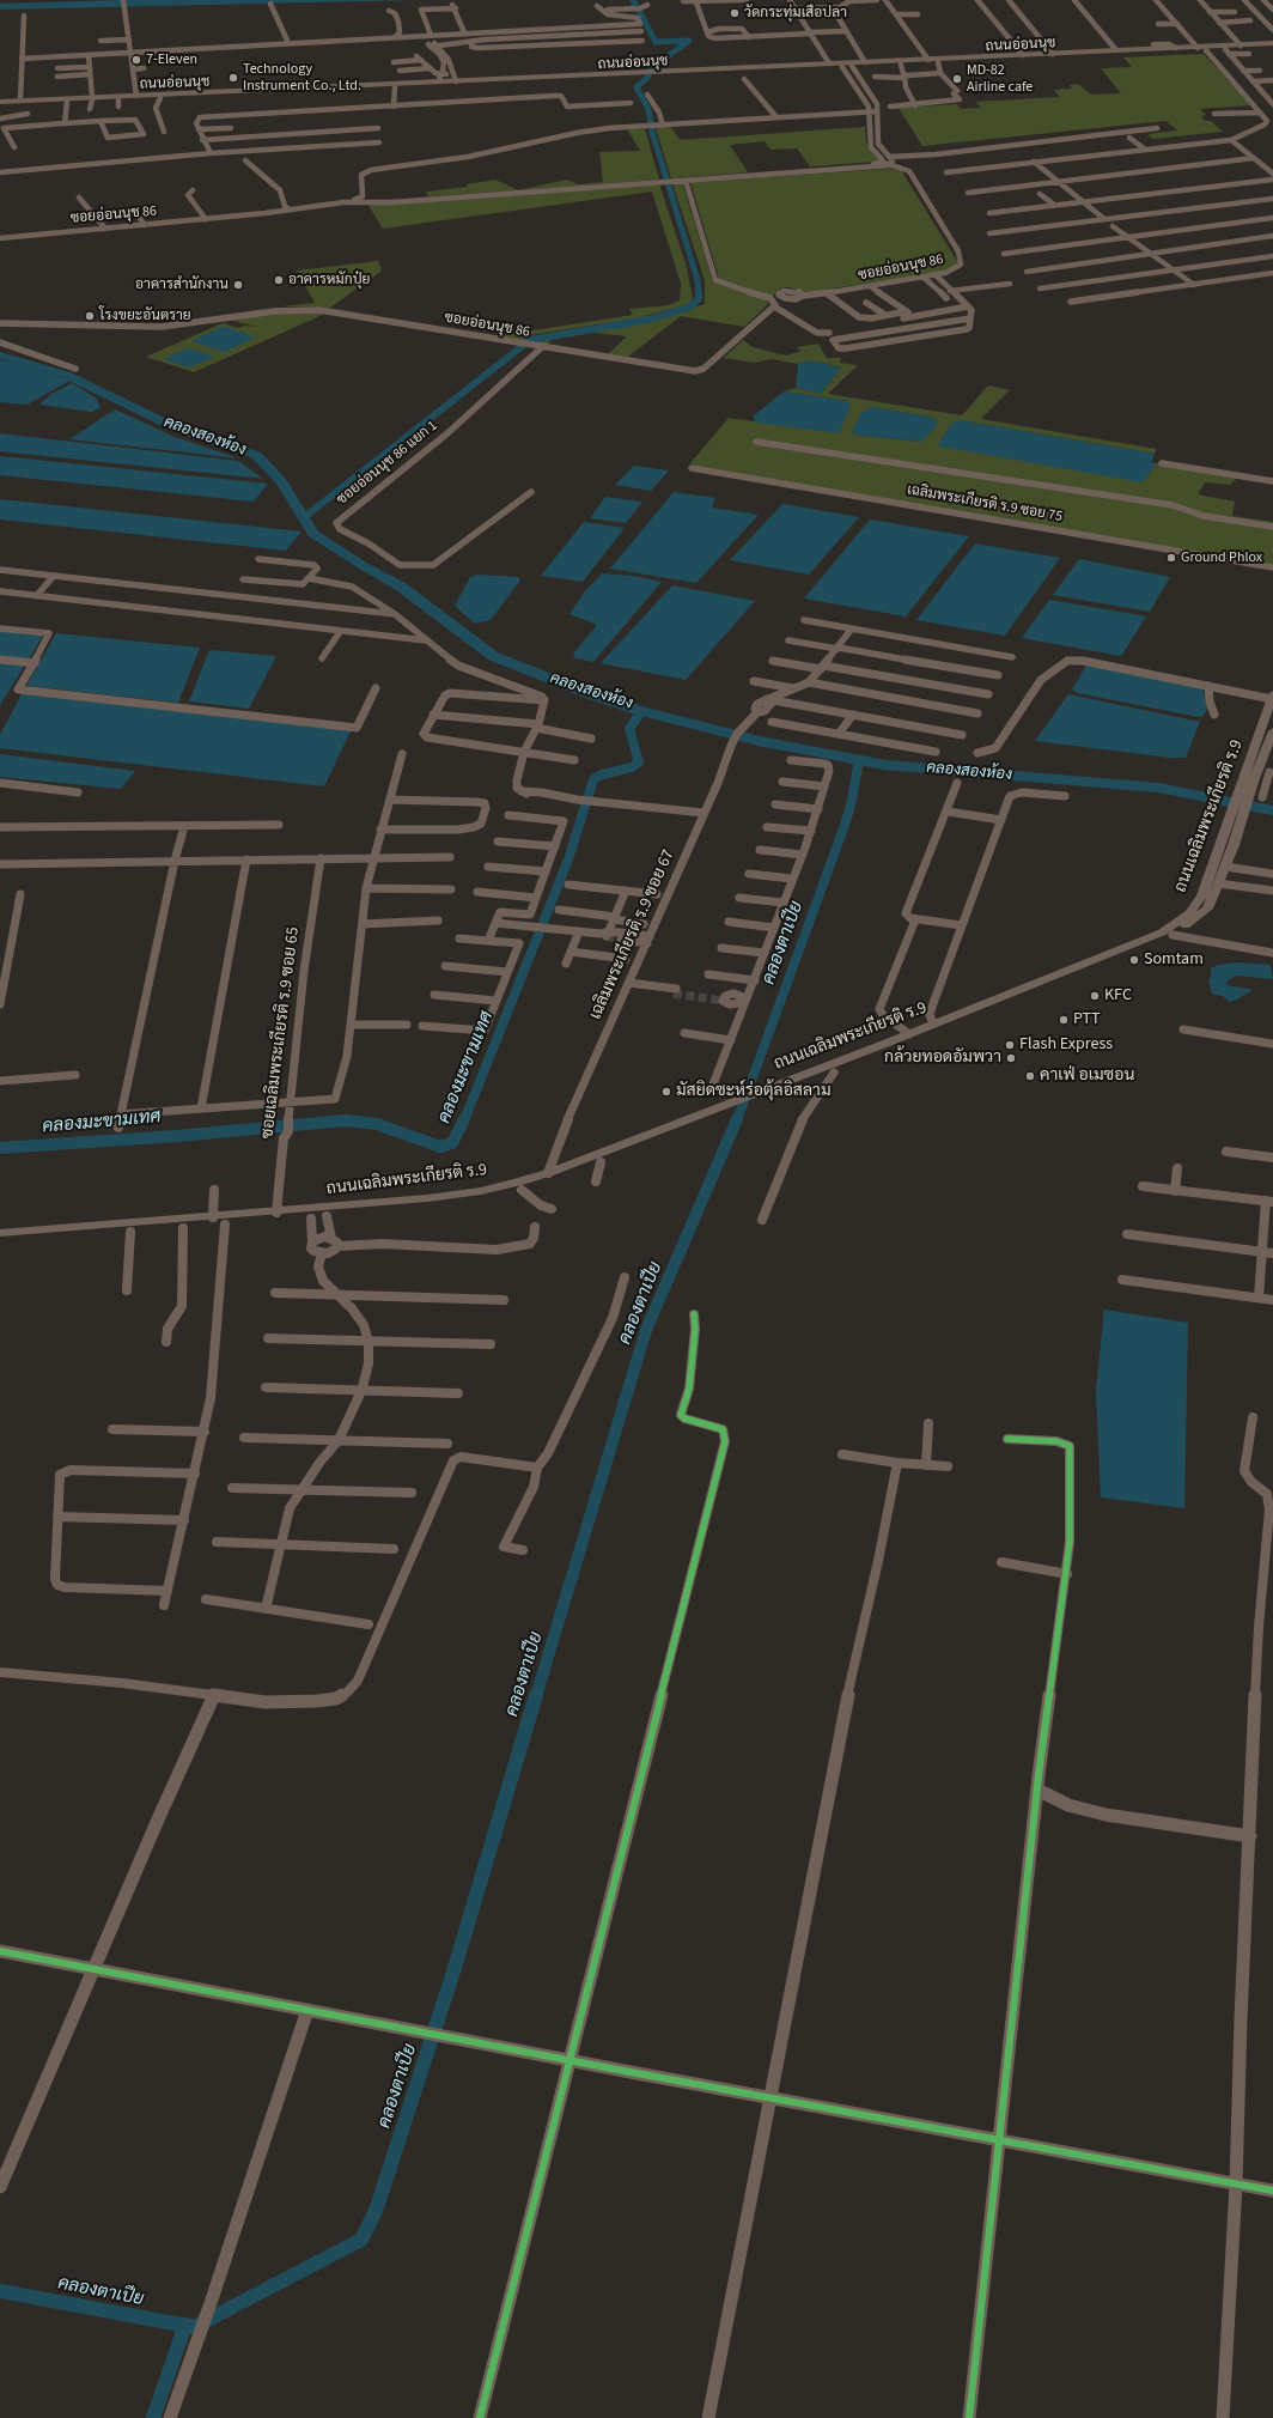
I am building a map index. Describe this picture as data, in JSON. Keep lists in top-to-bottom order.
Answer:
{
  "streets": {
    "main road": ["ถนนอ่อนนุช", "ถนนเฉลิมพระเกียรติ ร.9"],
    "street": [
      "ซอยอ่อนนุช 86",
      "ซอยอ่อนนุช 86 แยก 1",
      "เฉลิมพระเกียรติ ร.9 ซอย 75",
      "เฉลิมพระเกียรติ ร.9 ซอย 67",
      "ซอยเฉลิมพระเกียรติ ร.9 ซอย 65"
    ]
  },
  "crossings": [
    ["ซอยอ่อนนุช 86", "ซอยอ่อนนุช 86 แยก 1"],
    ["ถนนเฉลิมพระเกียรติ ร.9", "เฉลิมพระเกียรติ ร.9 ซอย 67"],
    ["ถนนเฉลิมพระเกียรติ ร.9", "ซอยเฉลิมพระเกียรติ ร.9 ซอย 65"]
  ],
  "water": ["คลองสองห้อง", "คลองตาเปีย", "คลองมะขามเทศ"],
  "places": [
    "วัดกระทุ่มเสือปลา",
    "7-Eleven",
    "Technology Instrument Co., Ltd.",
    "MD-82 Airline cafe",
    "อาคารหมักปุ๋ย",
    "อาคารสำนักงาน",
    "โรงขยะอันตราย",
    "Ground Phlox",
    "Somtam",
    "KFC",
    "PTT",
    "Flash Express",
    "กล้วยทอดอัมพวา",
    "คาเฟ่ อเมซอน",
    "มัสยิดซะห์ร่อตุ้ลอิสลาม"
  ]
}
